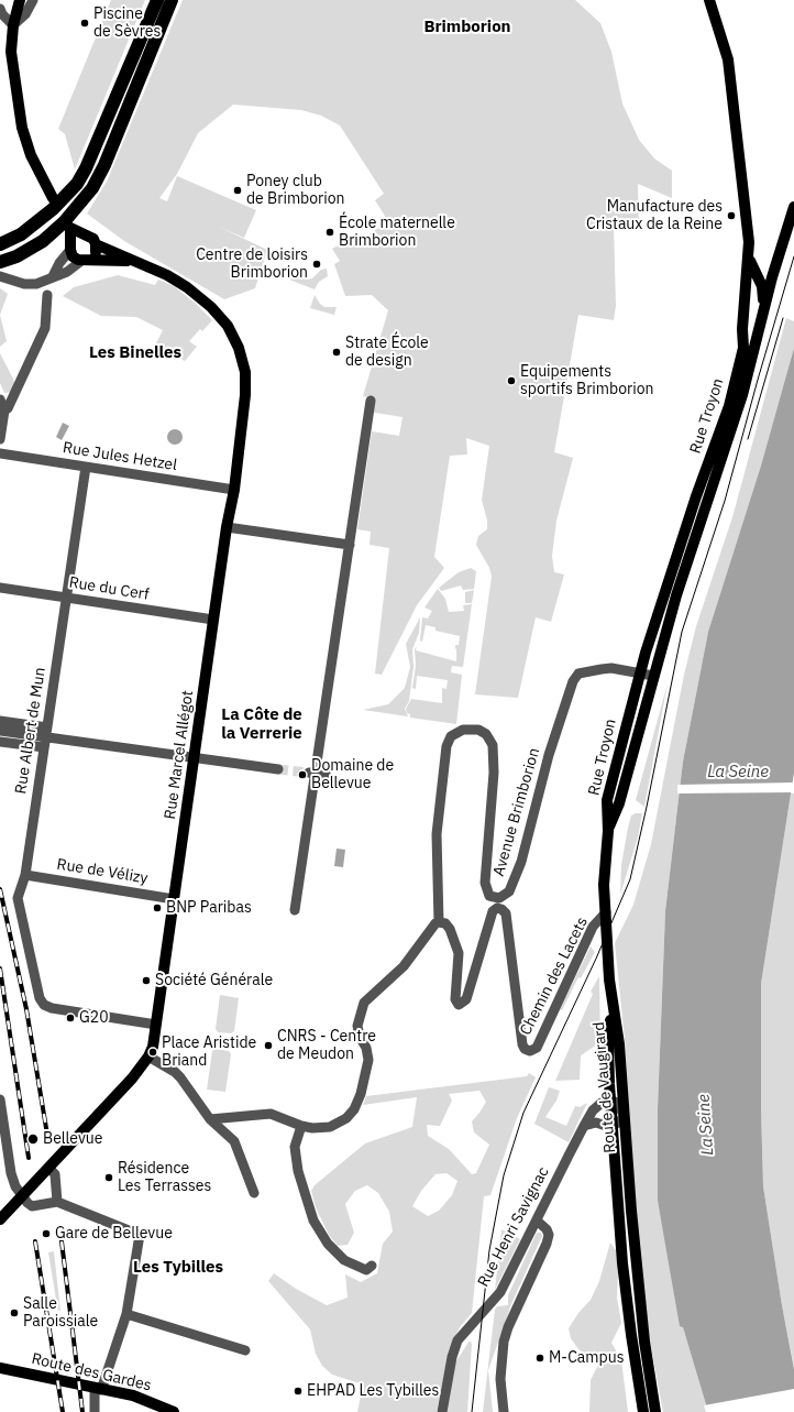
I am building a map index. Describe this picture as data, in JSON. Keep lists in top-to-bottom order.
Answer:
{
  "streets": {
    "main road": [
      "Rue Troyon",
      "Rue Marcel Allégot",
      "Route de Vaugirard",
      "Route des Gardes"
    ],
    "street": [
      "Rue Jules Hetzel",
      "Rue du Cerf",
      "Rue Albert de Mun",
      "Avenue Brimborion",
      "Rue de Vélizy",
      "Chemin des Lacets",
      "Rue Henri Savignac"
    ]
  },
  "crossings": [
    ["Rue Troyon", "Avenue Brimborion"],
    ["Rue Troyon", "Chemin des Lacets"],
    ["Rue Troyon", "Route de Vaugirard"],
    ["Rue Jules Hetzel", "Rue Albert de Mun"],
    ["Rue Jules Hetzel", "Rue Marcel Allégot"],
    ["Rue du Cerf", "Rue Albert de Mun"],
    ["Rue du Cerf", "Rue Marcel Allégot"],
    ["Rue Albert de Mun", "Rue Marcel Allégot"],
    ["Rue Albert de Mun", "Rue de Vélizy"],
    ["Rue Marcel Allégot", "Rue de Vélizy"],
    ["Avenue Brimborion", "Chemin des Lacets"]
  ],
  "districts": [
    "Brimborion",
    "Les Binelles",
    "La Côte de la Verrerie",
    "Les Tybilles"
  ],
  "water": ["La Seine"],
  "places": [
    "Piscine de Sèvres",
    "Poney club de Brimborion",
    "Manufacture des Cristaux de la Reine",
    "École maternelle Brimborion",
    "Centre de loisirs Brimborion",
    "Strate École de design",
    "Equipements sportifs Brimborion",
    "Domaine de Bellevue",
    "BNP Paribas",
    "Société Générale",
    "G20",
    "CNRS - Centre de Meudon",
    "Place Aristide Briand",
    "Bellevue",
    "Résidence Les Terrasses",
    "Gare de Bellevue",
    "Salle Paroissiale",
    "M-Campus",
    "EHPAD Les Tybilles"
  ]
}
